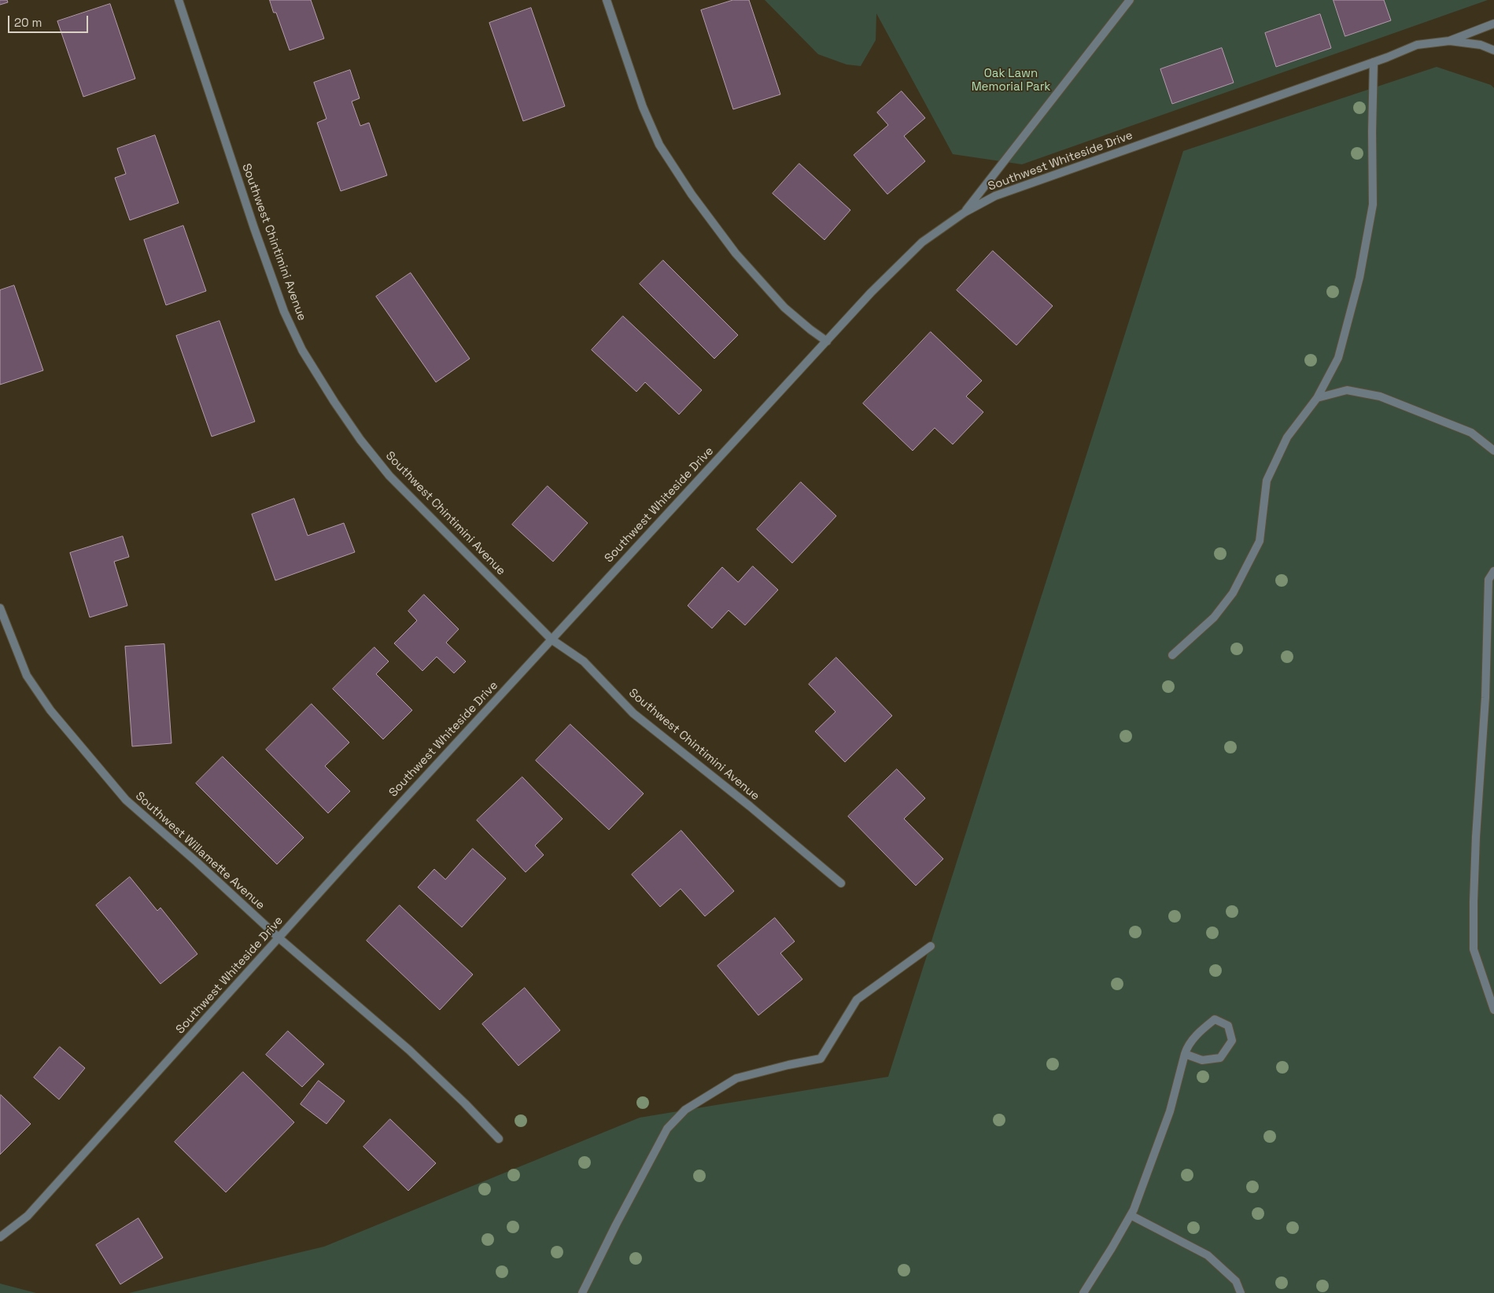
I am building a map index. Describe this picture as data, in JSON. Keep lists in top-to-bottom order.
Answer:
{
  "streets": {
    "street": ["Southwest Whiteside Drive", "Southwest Chintimini Avenue", "Southwest Willamette Avenue"]
  },
  "crossings": [
    ["Southwest Whiteside Drive", "Southwest Chintimini Avenue"],
    ["Southwest Whiteside Drive", "Southwest Willamette Avenue"]
  ],
  "parks": ["Oak Lawn Memorial Park"],
  "scale_bar": "20 m"
}
